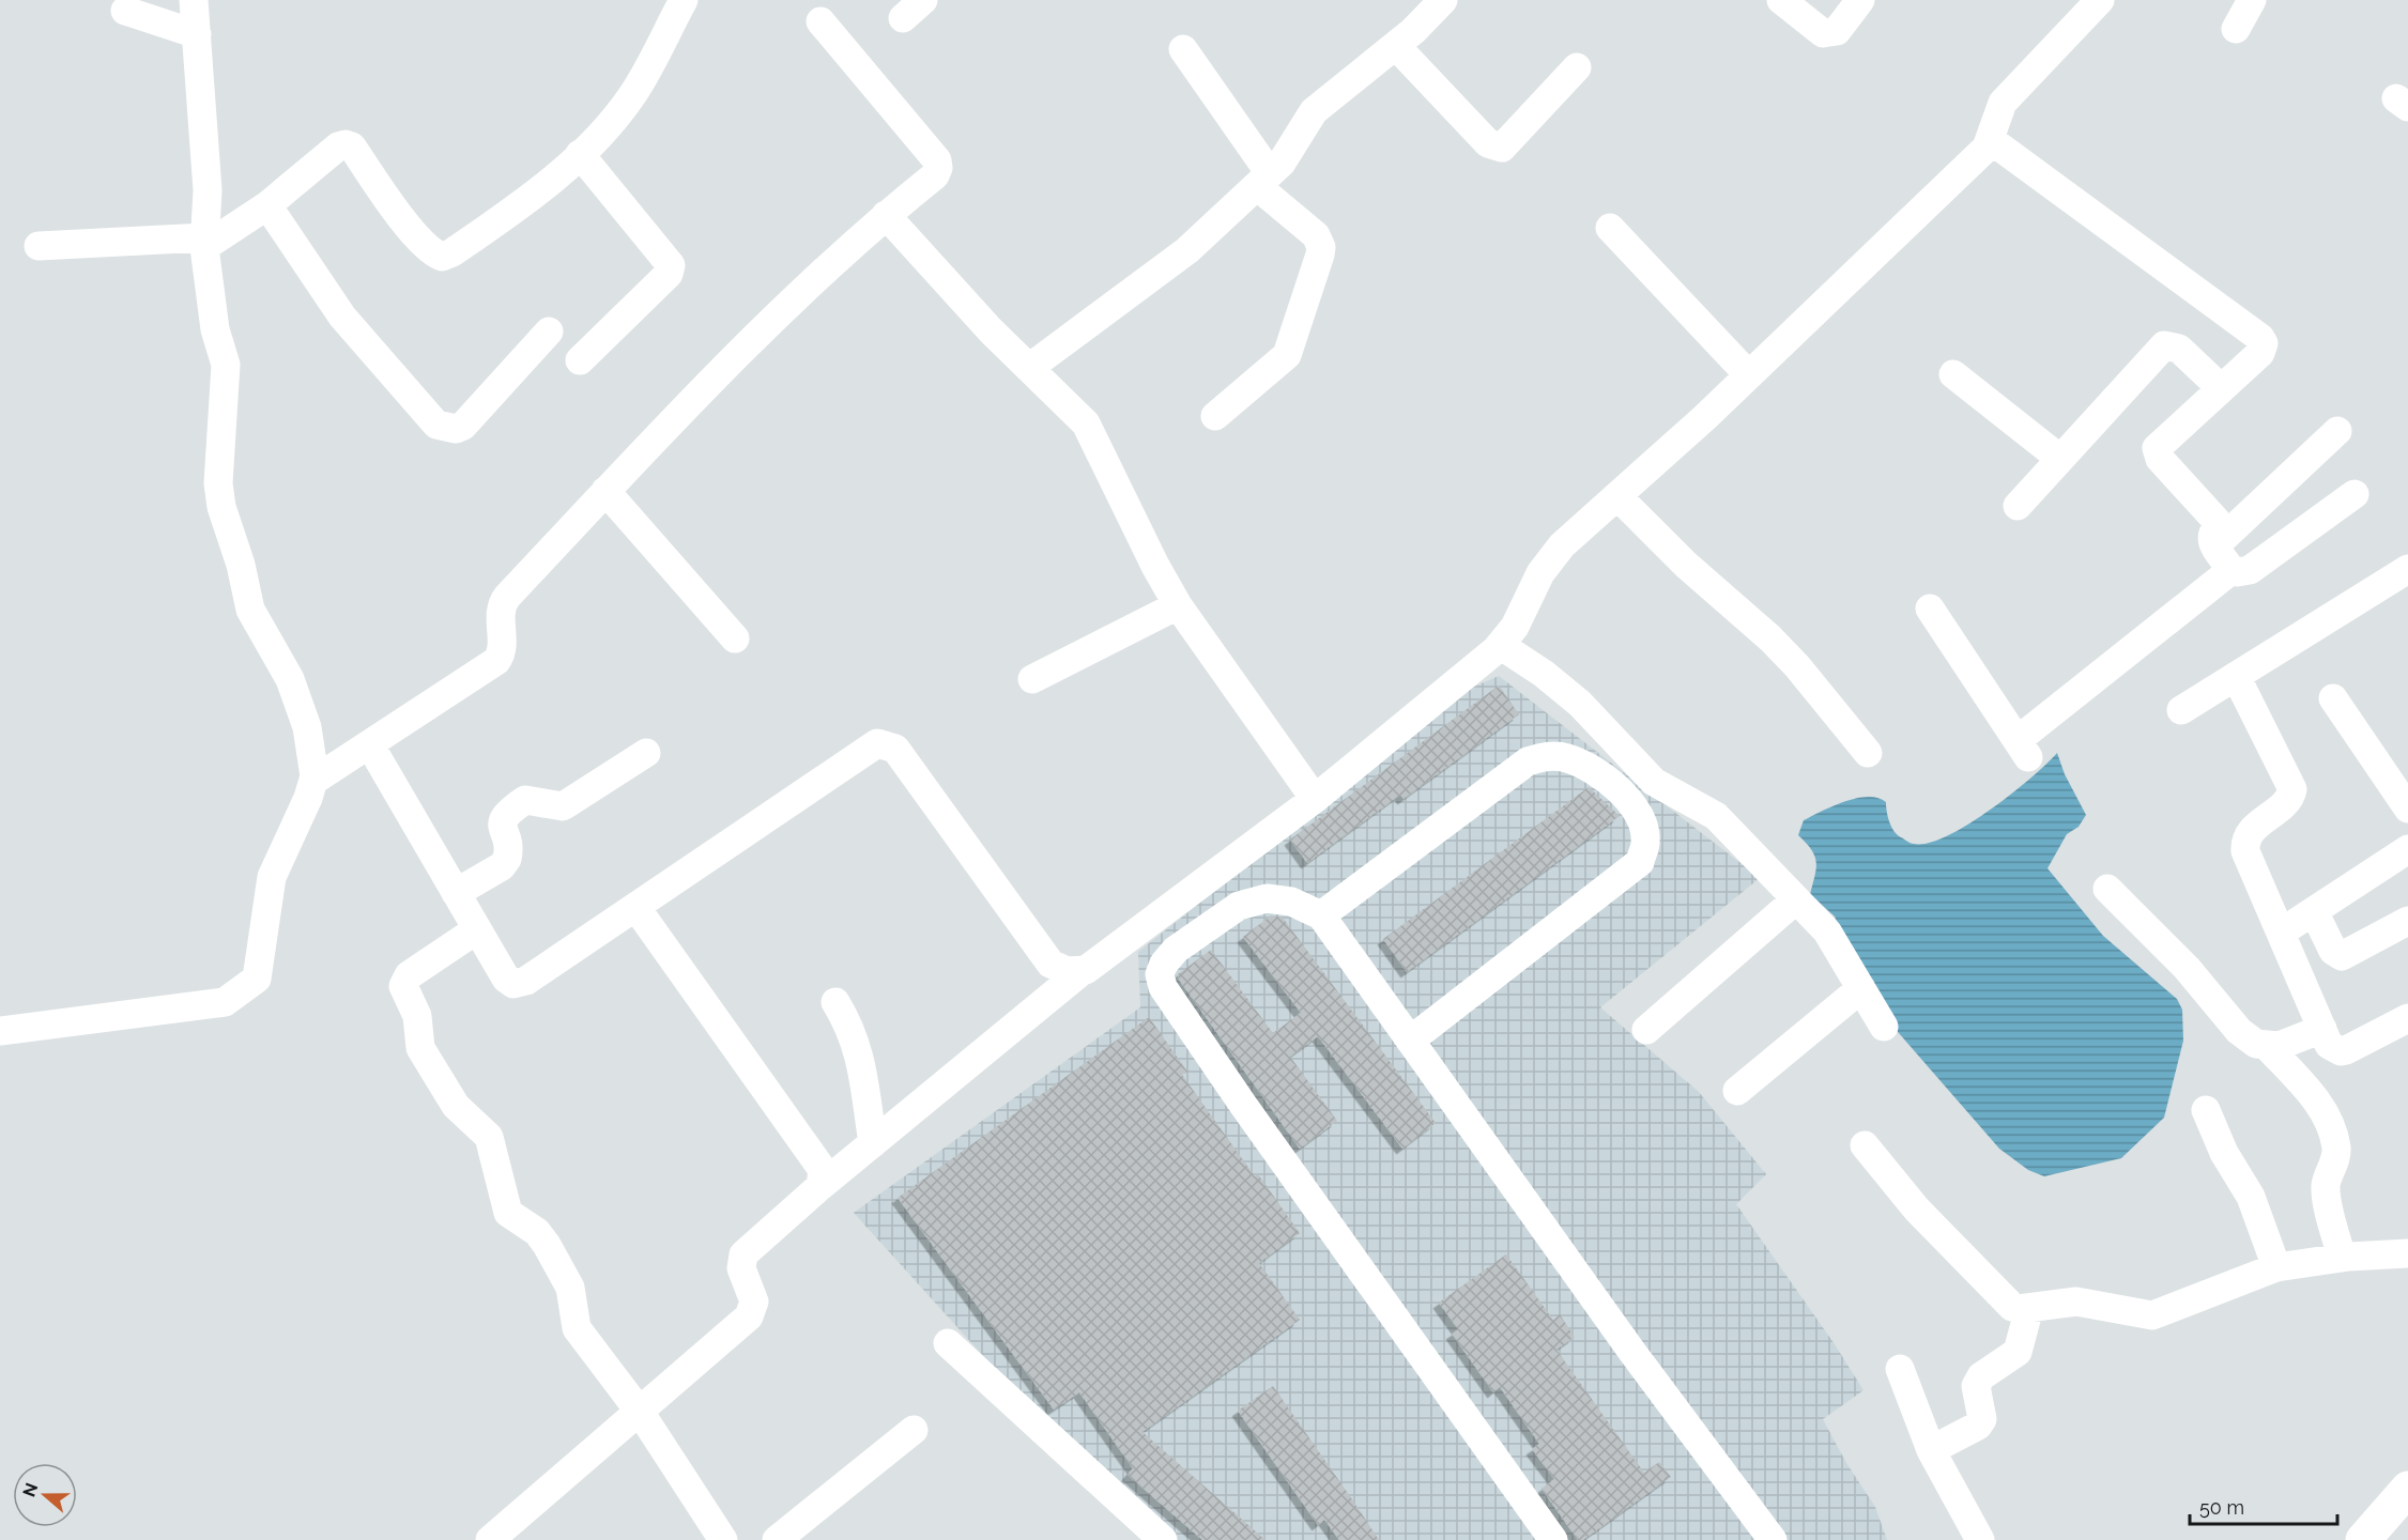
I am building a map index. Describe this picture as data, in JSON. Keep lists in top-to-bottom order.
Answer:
{
  "scale_bar": "50 m",
  "north": "left"
}
